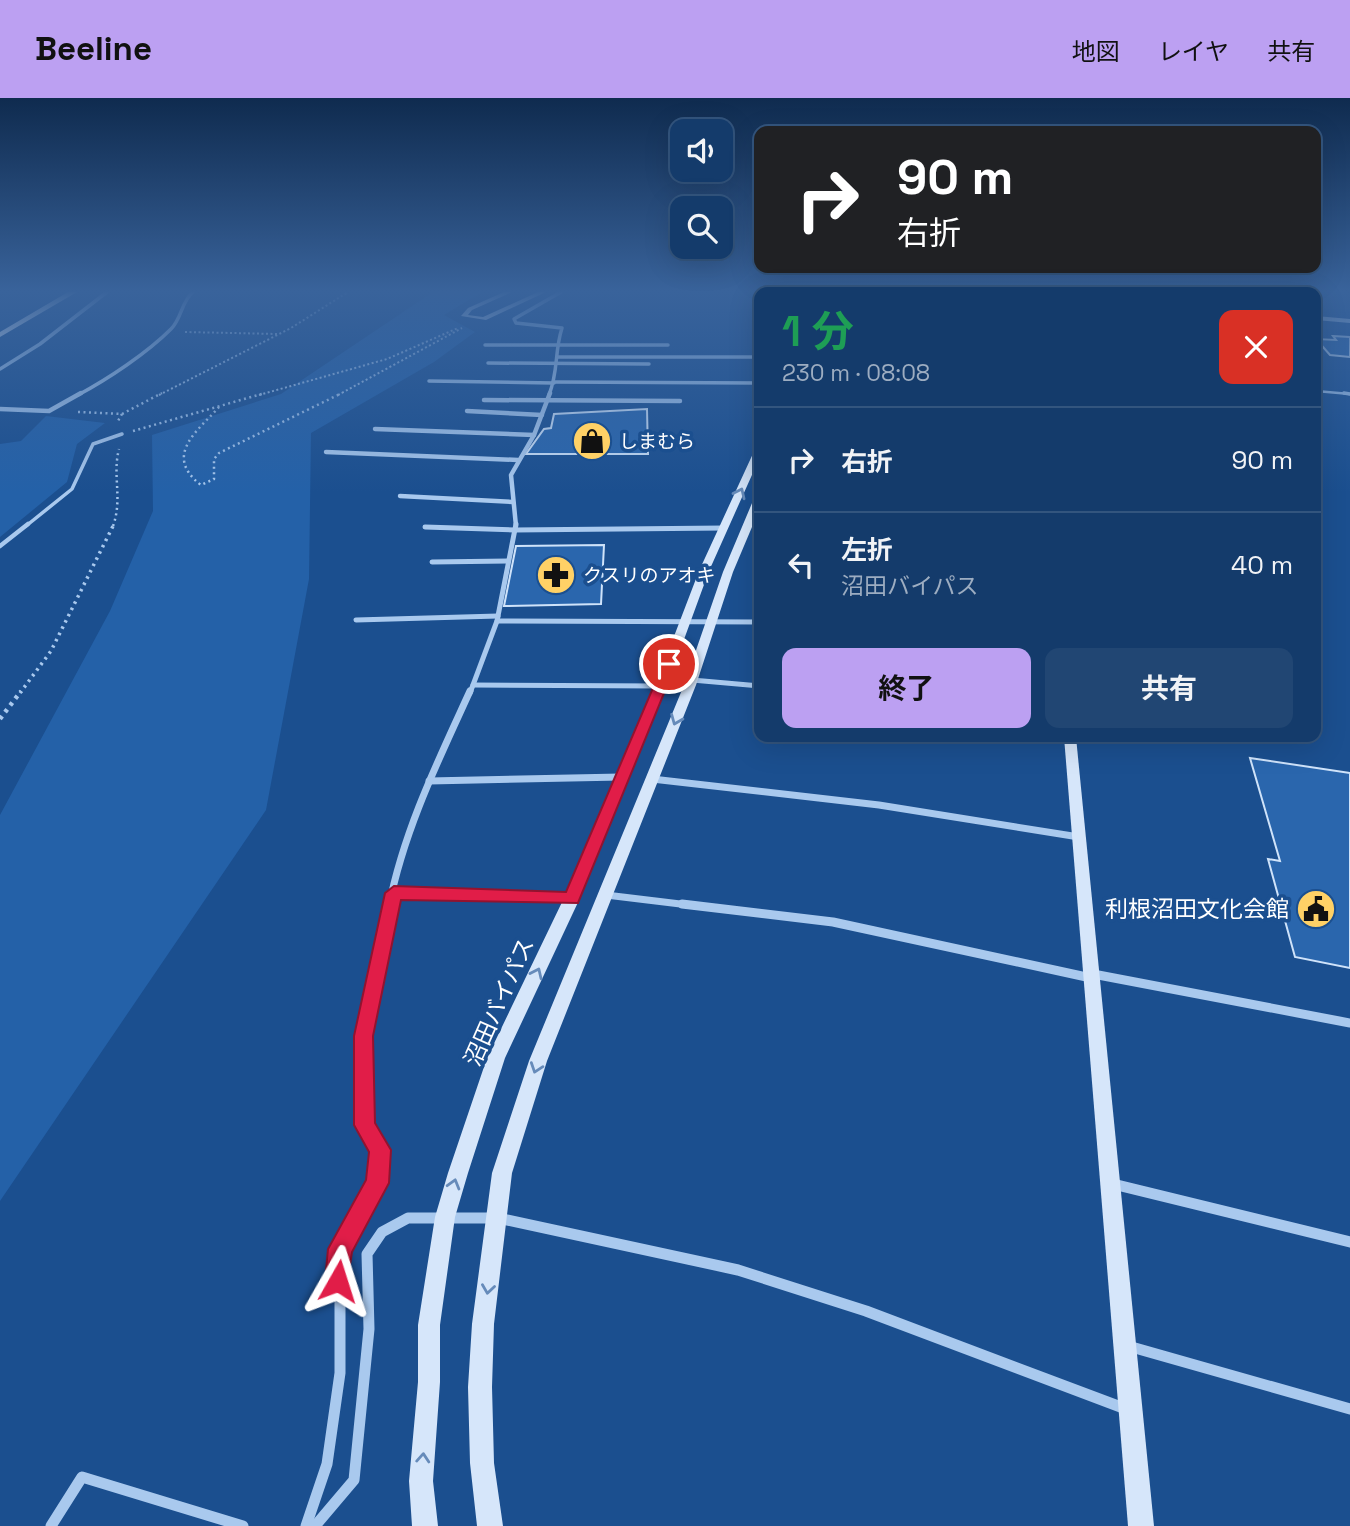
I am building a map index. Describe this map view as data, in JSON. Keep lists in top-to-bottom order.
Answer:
{
  "streets": {
    "street": ["沼田バイパス"]
  },
  "places": {
    "shop": ["しまむら"],
    "pharmacy": ["クスリのアオキ"],
    "public building": ["利根沼田文化会館"]
  },
  "page": {
    "header": "Beeline",
    "nav": ["地図", "レイヤ", "共有"],
    "turn": ["90 m", "右折"],
    "heading": ["1 分", "230 m · 08:08"],
    "list": [
      {
        "name": "右折",
        "value": "90 m"
      },
      {
        "name": "左折",
        "note": "沼田バイパス",
        "value": "40 m"
      }
    ],
    "buttons": ["終了", "共有"]
  }
}
